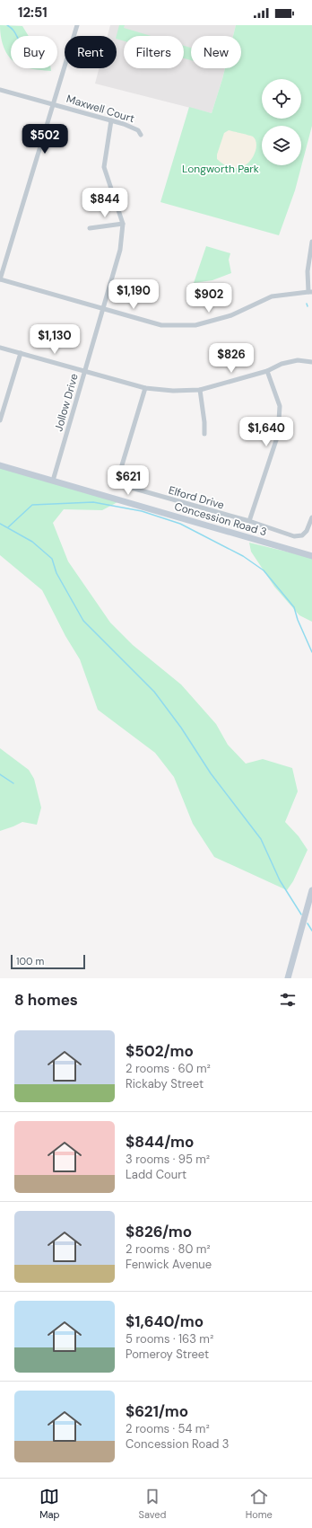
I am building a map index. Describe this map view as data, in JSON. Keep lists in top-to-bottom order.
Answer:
{
  "streets": {
    "street": [
      "Maxwell Court",
      "Jollow Drive",
      "Elford Drive",
      "Concession Road 3"
    ]
  },
  "crossings": [
    ["Maxwell Court", "Jollow Drive"],
    ["Jollow Drive", "Concession Road 3"]
  ],
  "parks": ["Longworth Park"],
  "scale_bar": "100 m",
  "page": {
    "status": "12:51",
    "chip": [
      "Buy",
      "Rent",
      "Filters",
      "New"
    ],
    "price": [
      "$502",
      "$844",
      "$1,190",
      "$902",
      "$1,130",
      "$826",
      "$1,640",
      "$621"
    ],
    "scale": "100 m",
    "heading": "8 homes",
    "list": [
      {
        "name": "$502/mo",
        "note": "2 rooms · 60 m² · Rickaby Street"
      },
      {
        "name": "$844/mo",
        "note": "3 rooms · 95 m² · Ladd Court"
      },
      {
        "name": "$826/mo",
        "note": "2 rooms · 80 m² · Fenwick Avenue"
      },
      {
        "name": "$1,640/mo",
        "note": "5 rooms · 163 m² · Pomeroy Street"
      },
      {
        "name": "$621/mo",
        "note": "2 rooms · 54 m² · Concession Road 3"
      }
    ],
    "tabs": ["Map", "Saved", "Home"]
  }
}
